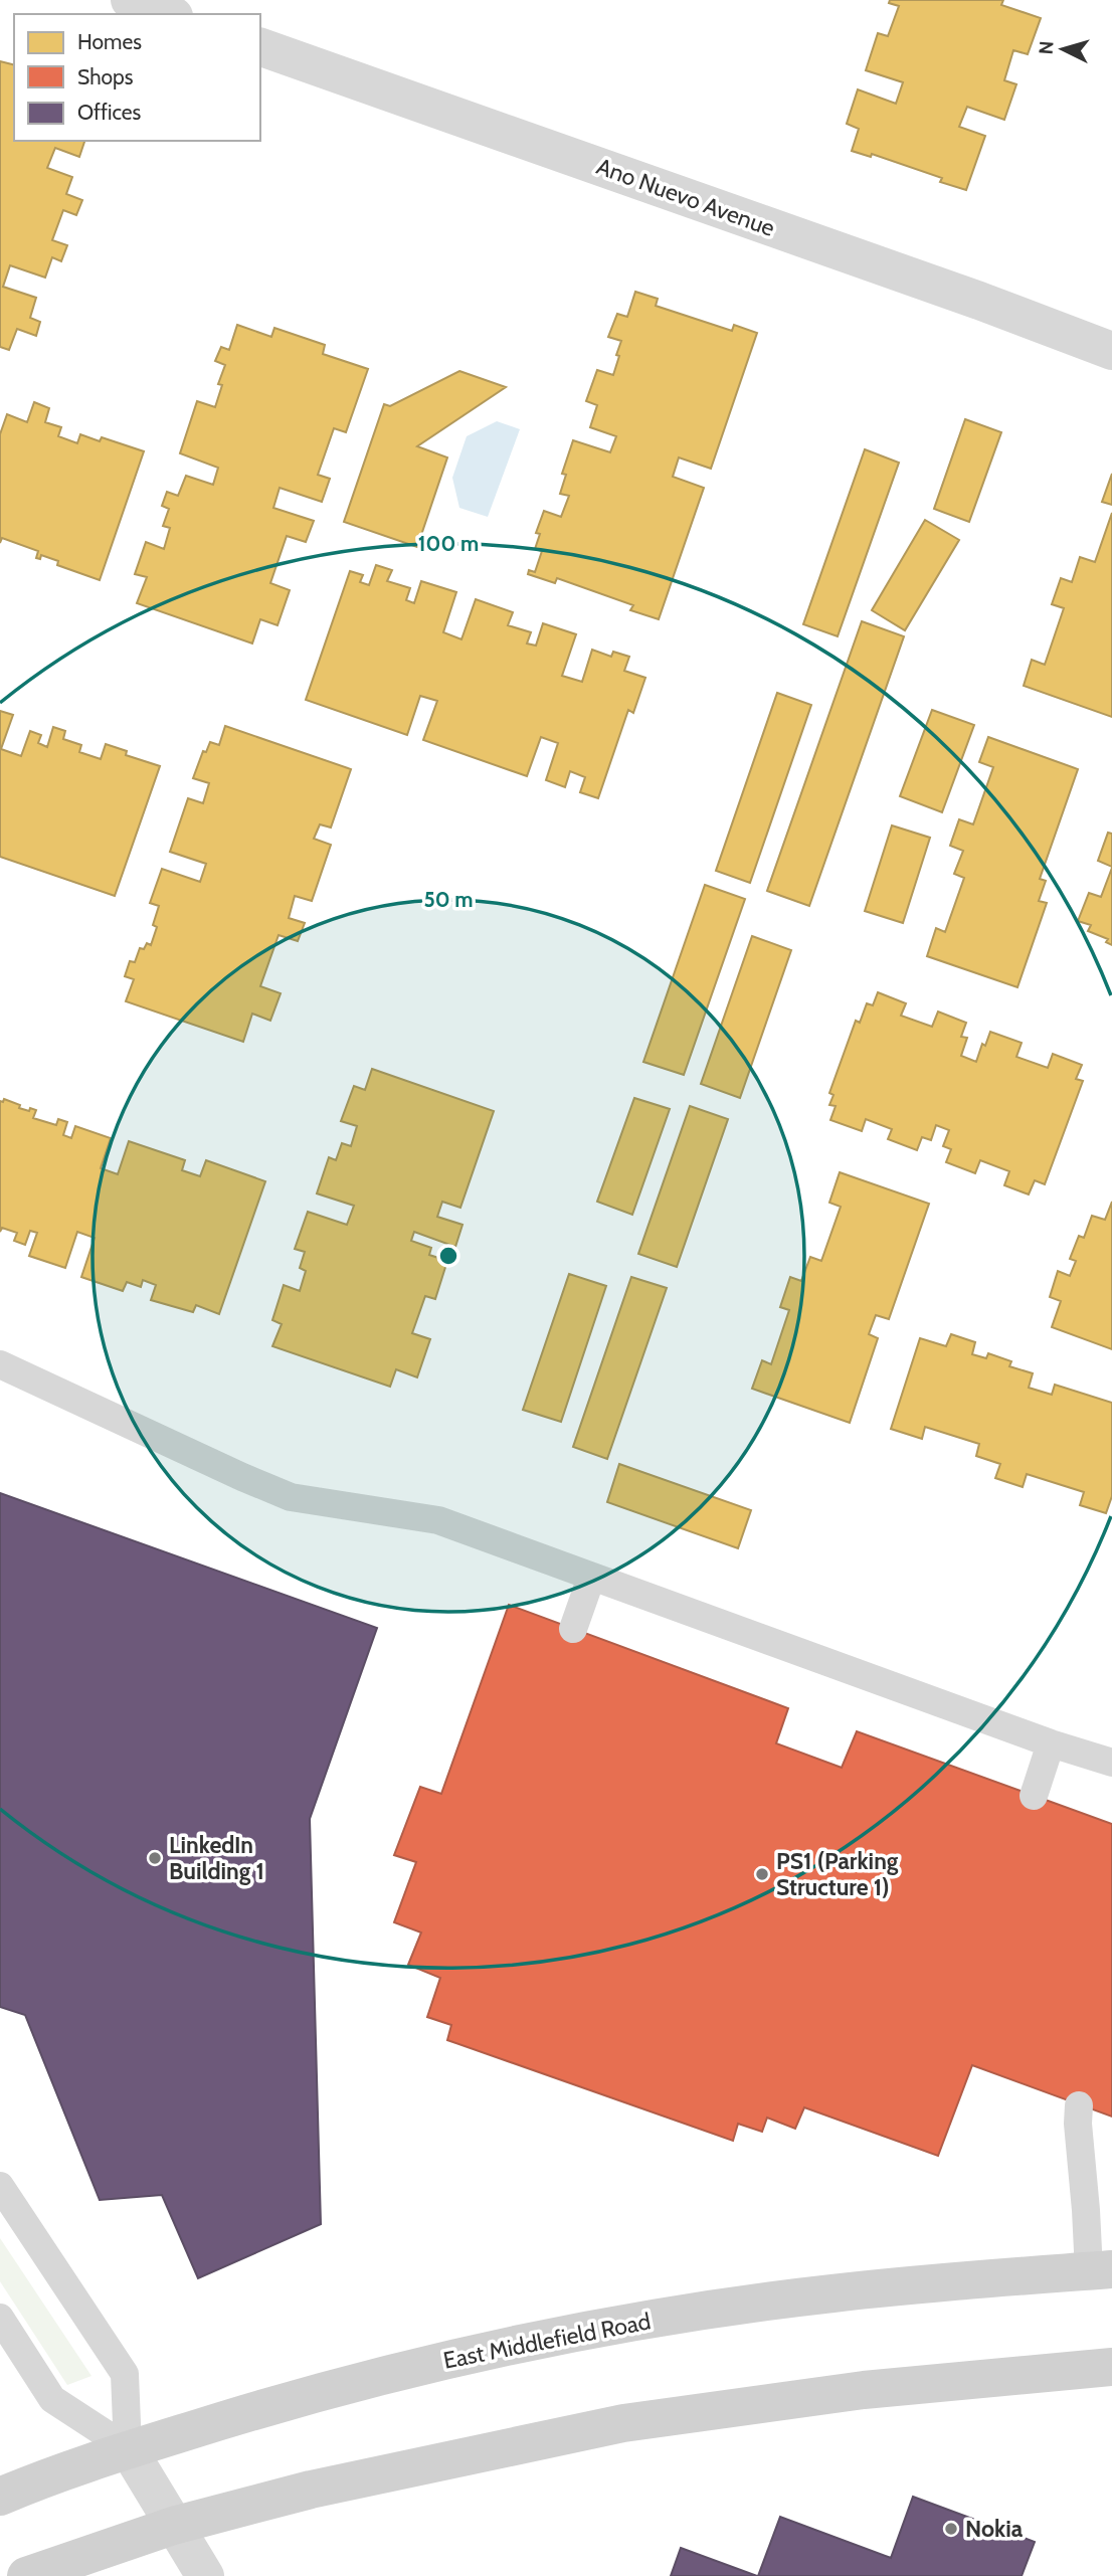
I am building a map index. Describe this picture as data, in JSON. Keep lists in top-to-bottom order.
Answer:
{
  "streets": {
    "main road": ["East Middlefield Road"],
    "street": ["Ano Nuevo Avenue"]
  },
  "places": ["LinkedIn Building 1", "PS1 (Parking Structure 1)", "Nokia"],
  "legend": ["Homes", "Shops", "Offices"],
  "north": "left",
  "rings": ["100 m", "50 m"]
}
